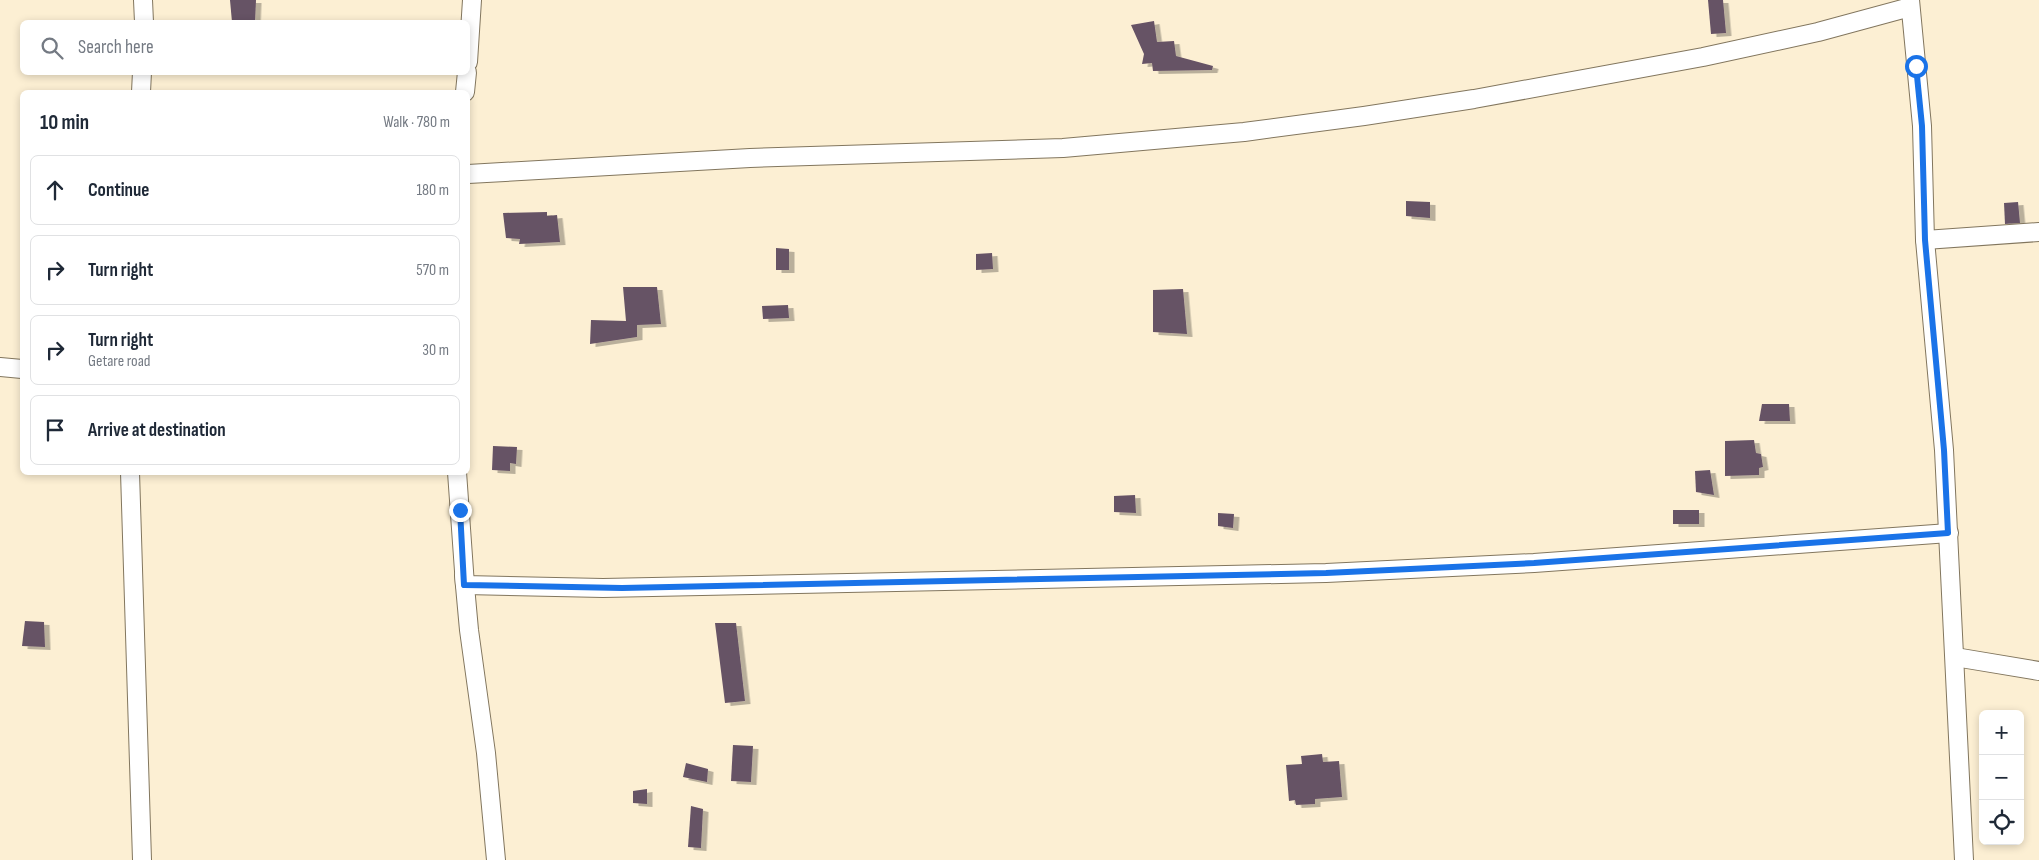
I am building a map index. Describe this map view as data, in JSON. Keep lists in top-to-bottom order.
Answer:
{
  "page": {
    "search": "Search here",
    "heading": ["10 min", "Walk · 780 m"],
    "list": [
      ["Continue", "180 m"],
      ["Turn right", "570 m"],
      ["Turn right", "Getare road", "30 m"],
      "Arrive at destination"
    ],
    "map_buttons": ["+", "−"]
  }
}
